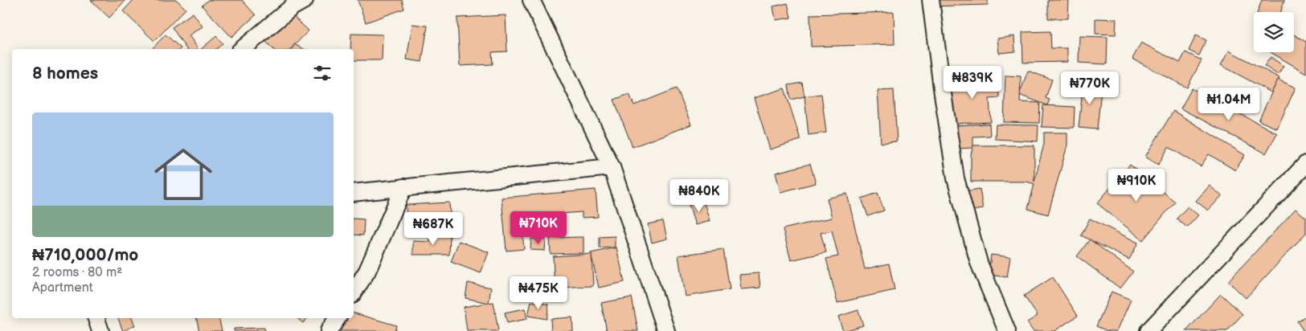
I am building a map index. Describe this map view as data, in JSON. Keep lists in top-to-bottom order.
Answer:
{
  "page": {
    "heading": "8 homes",
    "price": [
      "₦839K",
      "₦770K",
      "₦1.04M",
      "₦910K",
      "₦840K",
      "₦710K",
      "₦687K",
      "₦475K"
    ],
    "list": [
      {
        "name": "₦710,000/mo",
        "note": "2 rooms · 80 m² · Apartment"
      }
    ]
  }
}
